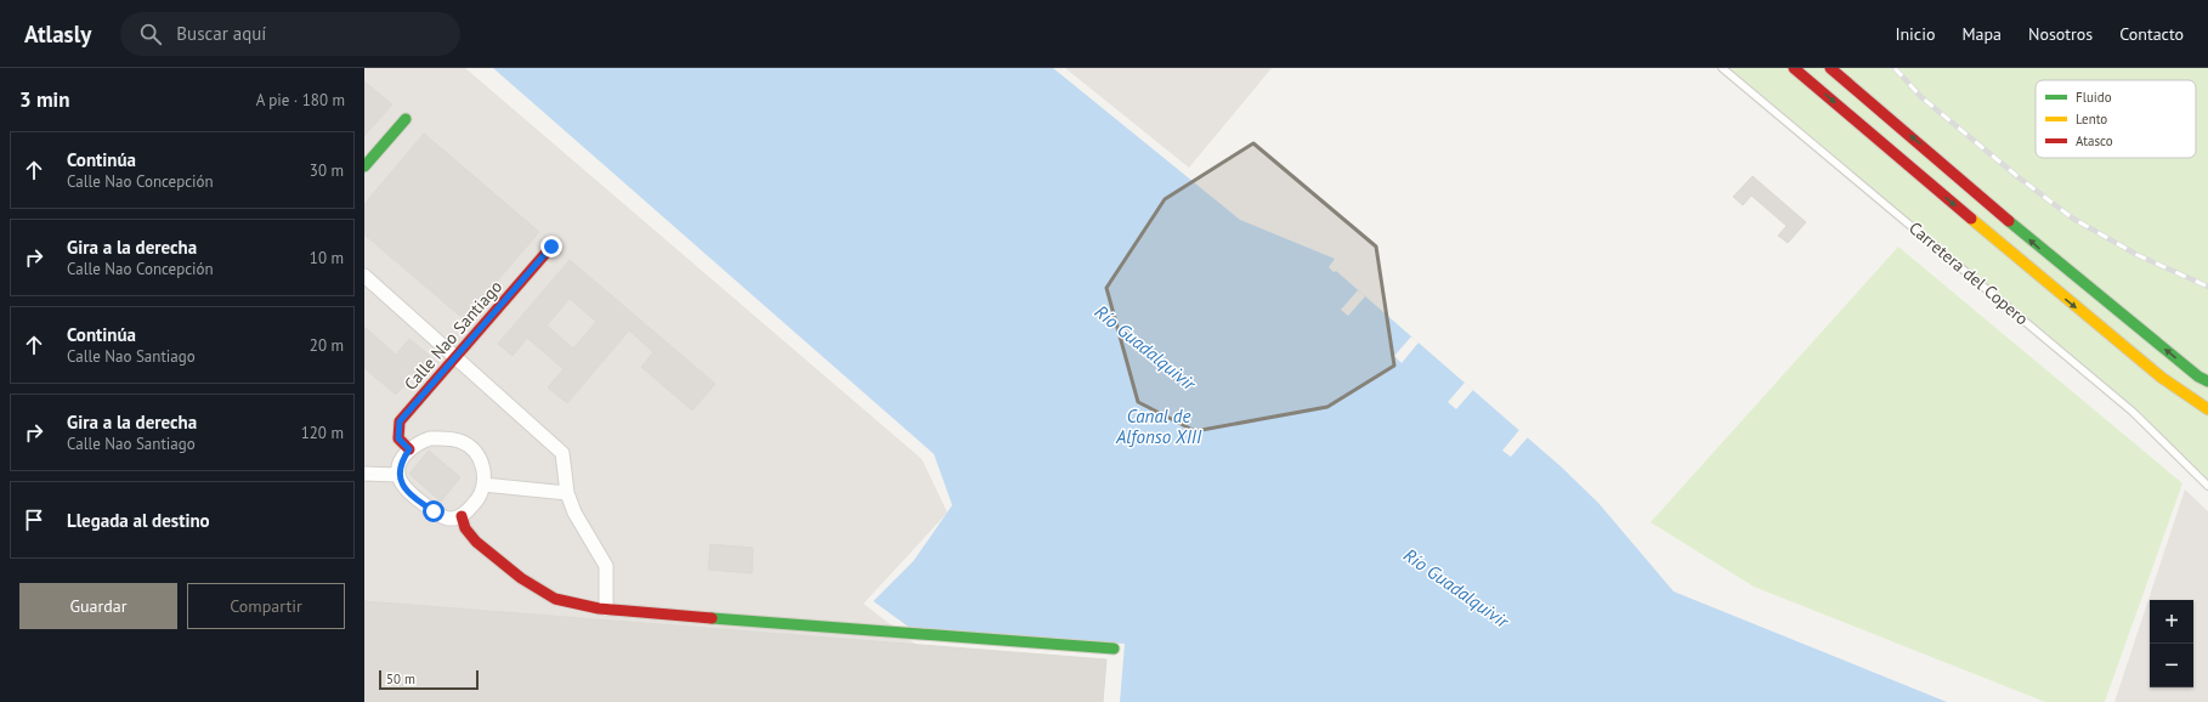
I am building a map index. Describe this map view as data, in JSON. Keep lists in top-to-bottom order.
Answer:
{
  "streets": {
    "main road": ["Calle Nao Santiago"],
    "lane": ["Carretera del Copero"]
  },
  "water": ["Río Guadalquivir", "Canal de Alfonso XIII"],
  "legend": ["Fluido", "Lento", "Atasco"],
  "scale_bar": "50 m",
  "page": {
    "header": "Atlasly",
    "search": "Buscar aquí",
    "nav": [
      "Inicio",
      "Mapa",
      "Nosotros",
      "Contacto"
    ],
    "heading": ["3 min", "A pie · 180 m"],
    "list": [
      ["Continúa", "Calle Nao Concepción", "30 m"],
      ["Gira a la derecha", "Calle Nao Concepción", "10 m"],
      ["Continúa", "Calle Nao Santiago", "20 m"],
      ["Gira a la derecha", "Calle Nao Santiago", "120 m"],
      "Llegada al destino"
    ],
    "buttons": ["Guardar", "Compartir"],
    "map_buttons": ["+", "−"],
    "scale": "50 m"
  }
}
